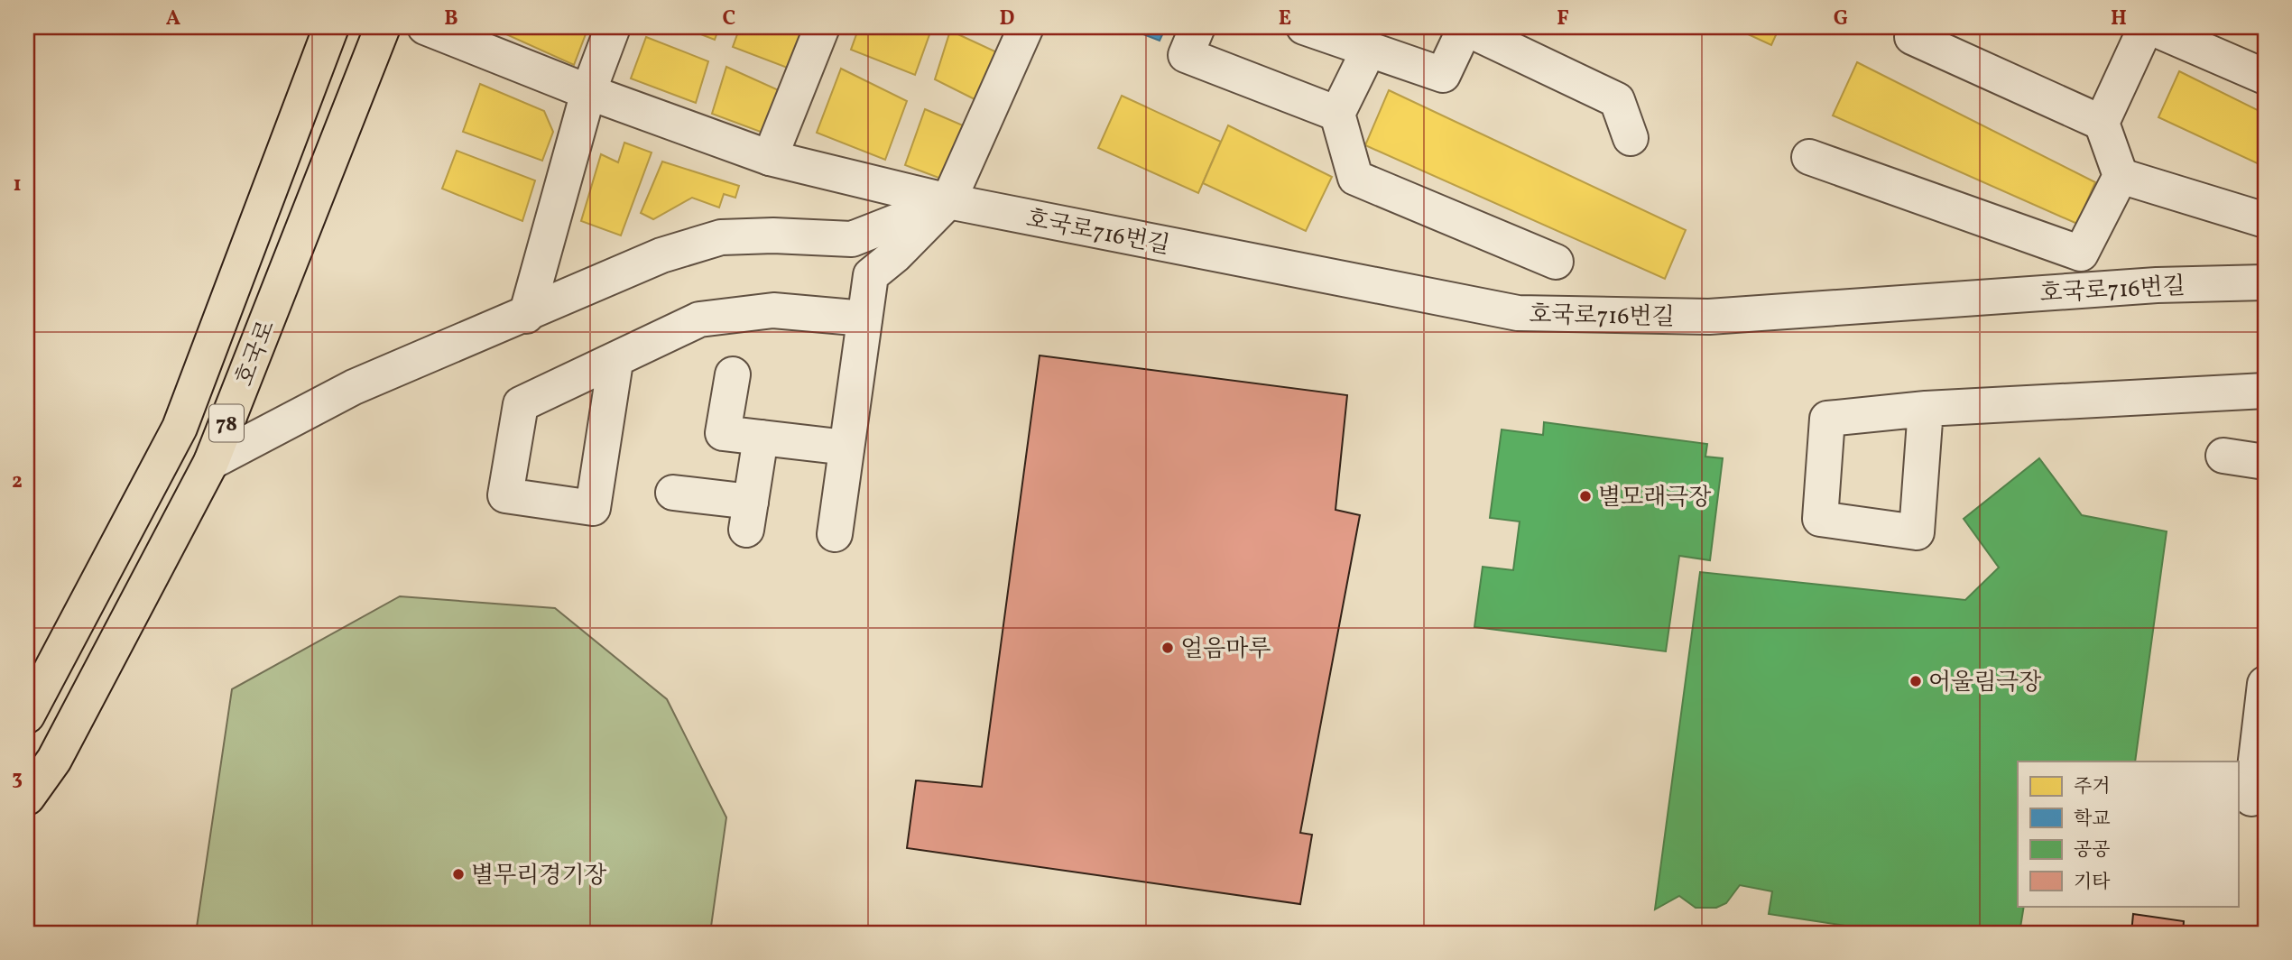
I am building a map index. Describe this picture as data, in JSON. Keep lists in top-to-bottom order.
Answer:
{
  "streets": {
    "main road": ["호국로", "78"],
    "street": ["호국로716번길"]
  },
  "places": [
    "별모래극장",
    "얼음마루",
    "어울림극장",
    "별무리경기장"
  ],
  "legend": [
    "주거",
    "학교",
    "공공",
    "기타"
  ],
  "grid": {
    "columns": [
      "A",
      "B",
      "C",
      "D",
      "E",
      "F",
      "G",
      "H"
    ],
    "rows": ["1", "2", "3"]
  }
}
